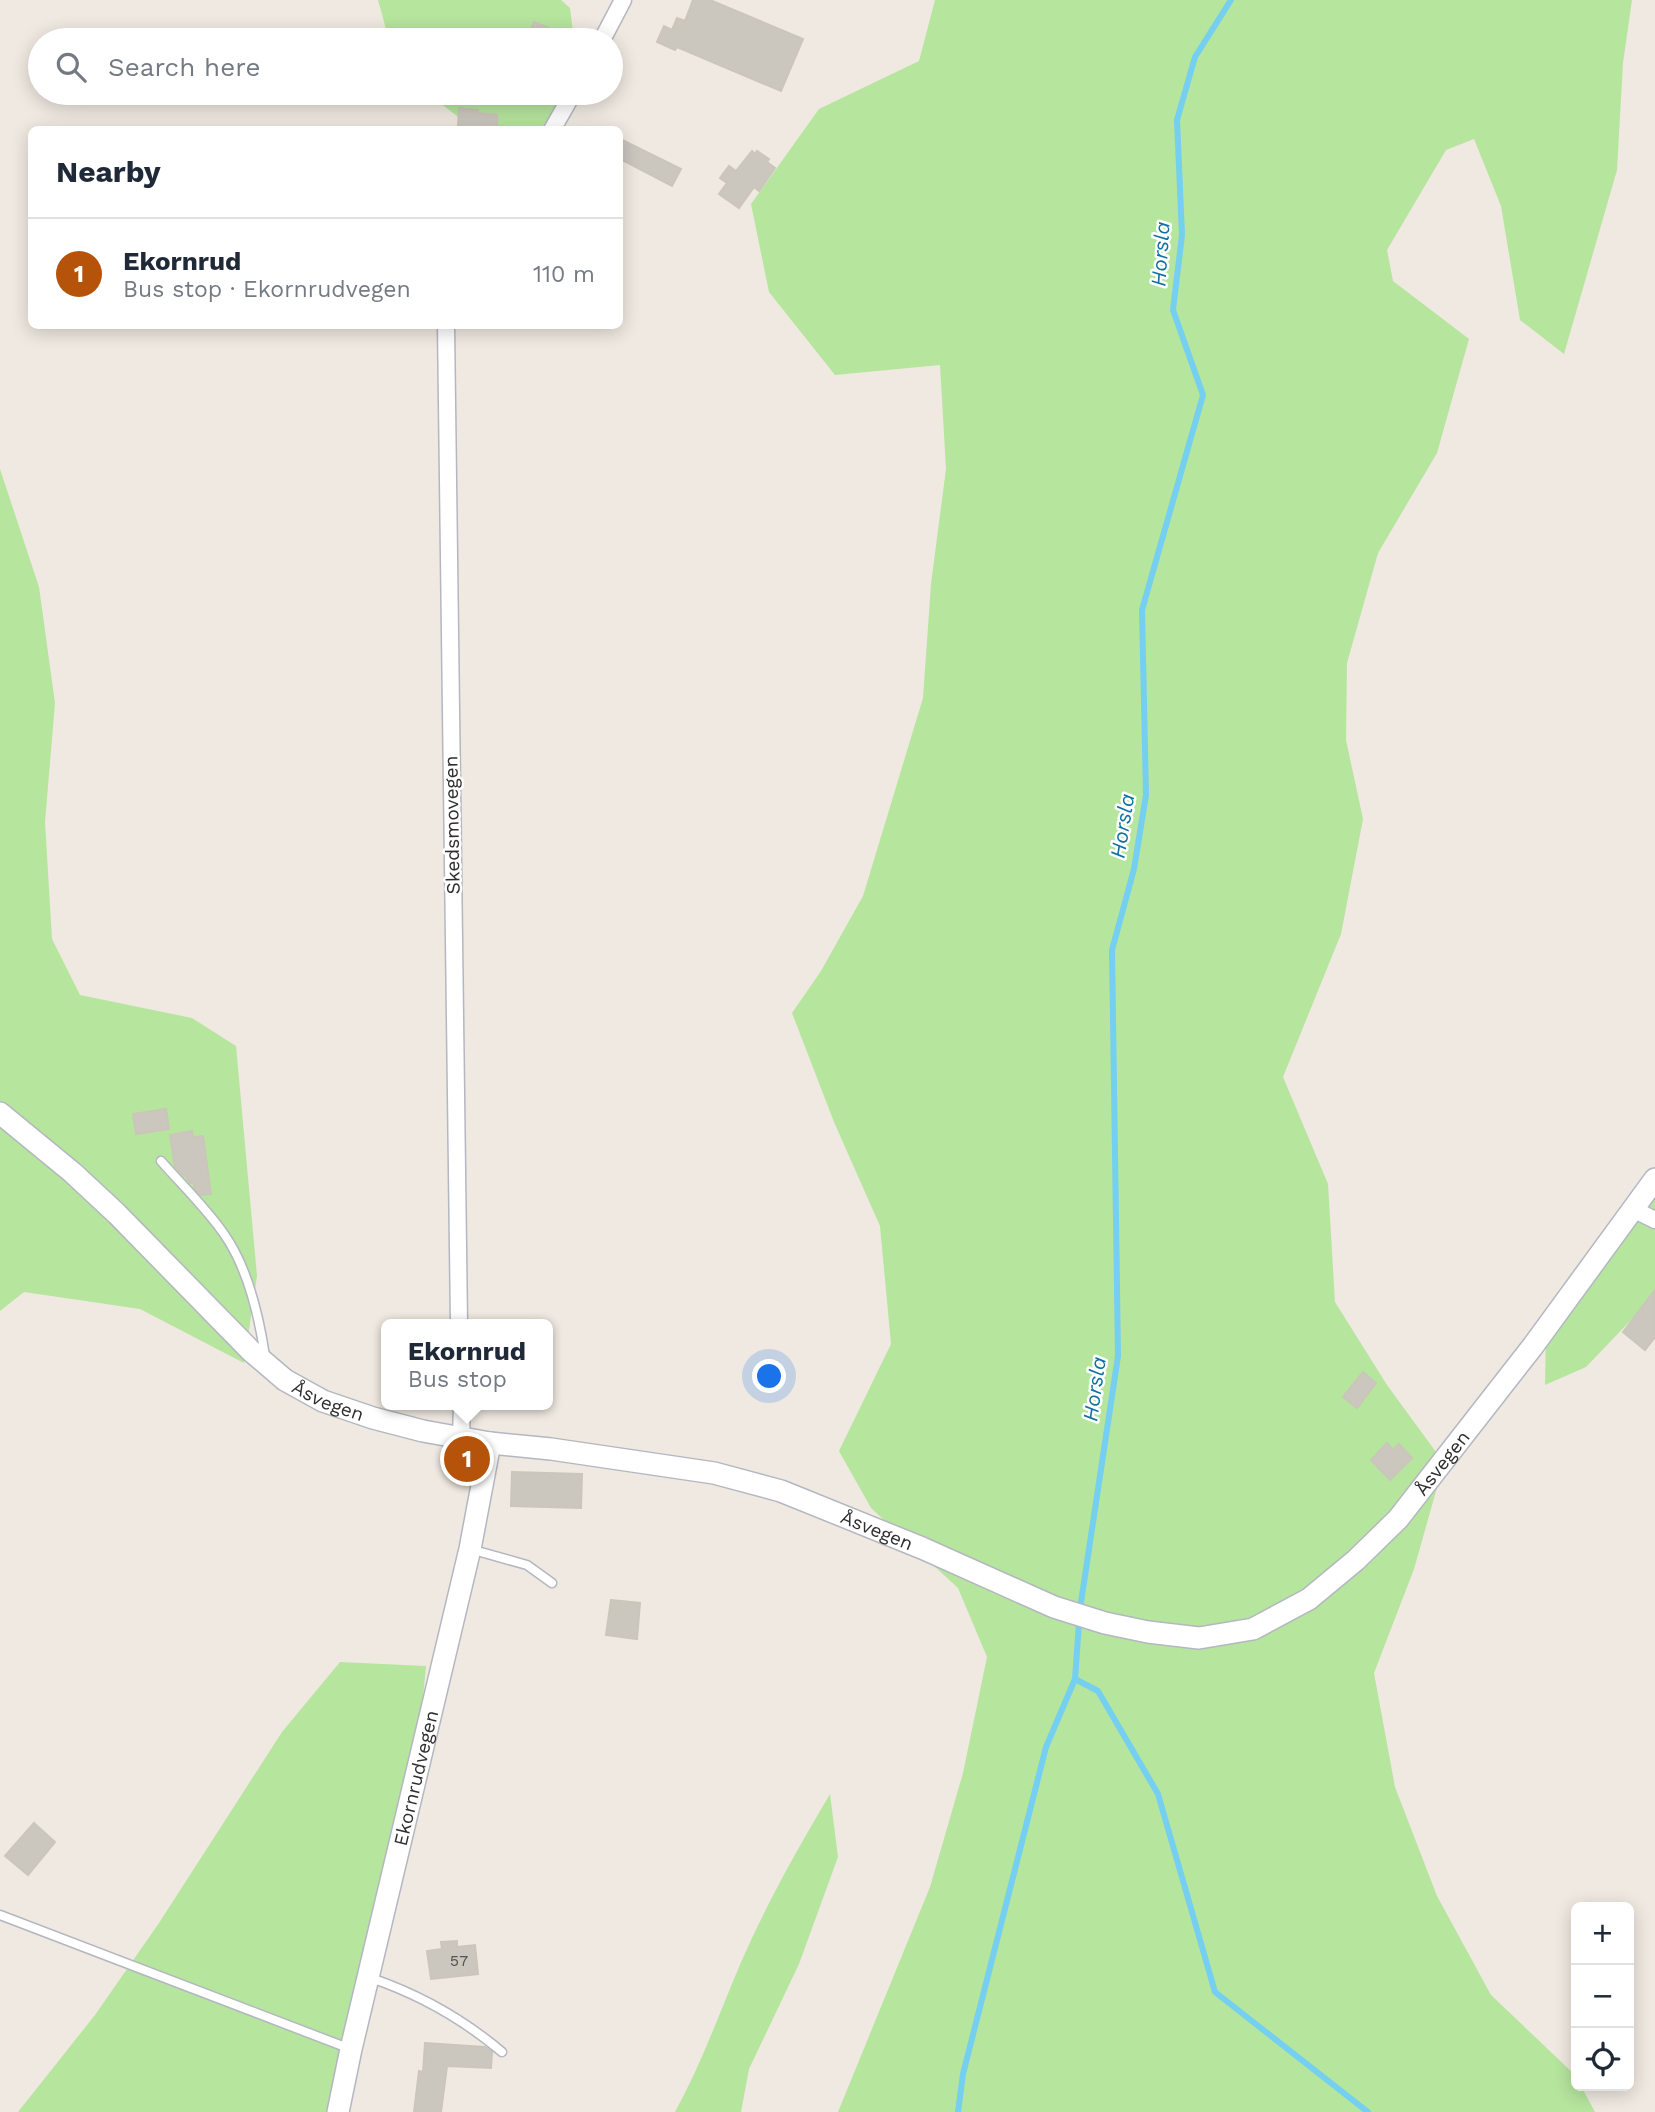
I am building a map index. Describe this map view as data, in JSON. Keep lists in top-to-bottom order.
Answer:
{
  "streets": {
    "main road": ["Åsvegen", "Ekornrudvegen"],
    "street": ["Skedsmovegen"]
  },
  "crossings": [
    ["Åsvegen", "Ekornrudvegen"]
  ],
  "water": ["Horsla"],
  "house_numbers": ["57"],
  "page": {
    "search": "Search here",
    "heading": "Nearby",
    "list": [
      {
        "mark": "1",
        "name": "Ekornrud",
        "note": "Bus stop · Ekornrudvegen",
        "value": "110 m"
      }
    ],
    "popup": ["Ekornrud", "Bus stop"],
    "pins": "1",
    "map_buttons": ["+", "−"]
  }
}
